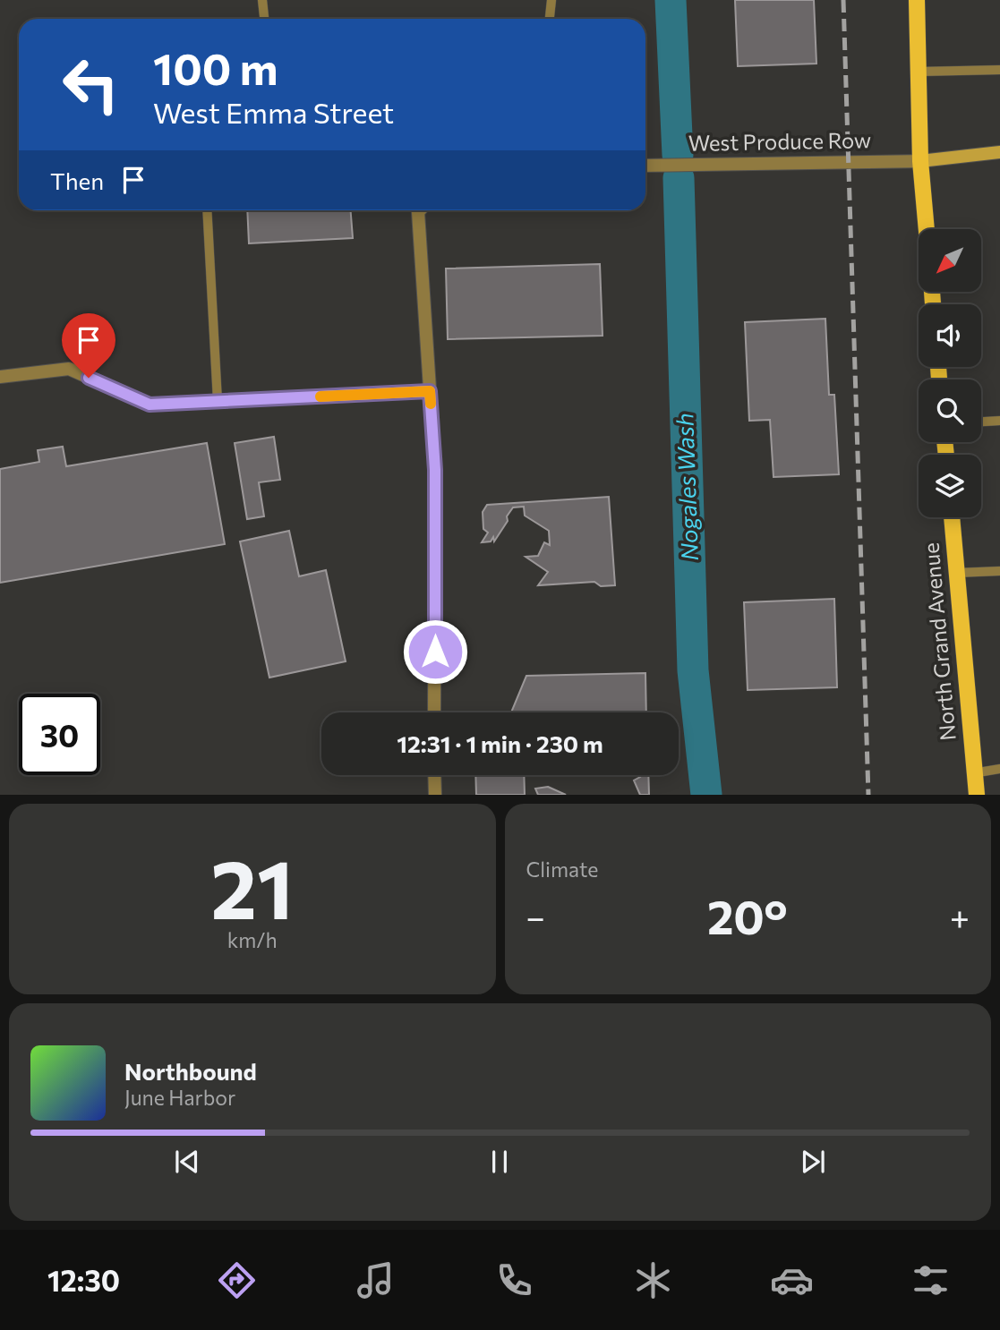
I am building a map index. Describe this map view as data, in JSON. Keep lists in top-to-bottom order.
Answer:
{
  "streets": {
    "main road": ["North Grand Avenue"],
    "street": ["West Produce Row"]
  },
  "water": ["Nogales Wash"],
  "north": "bottom left",
  "page": {
    "turn": ["100 m", "West Emma Street"],
    "then": "Then",
    "limit": "30",
    "trip": "12:31 · 1 min · 230 m",
    "tile": [
      ["21", "km/h"],
      "Climate"
    ],
    "heat": ["−", "20°", "+"],
    "song": ["Northbound", "June Harbor"],
    "tabs": "12:30"
  }
}
